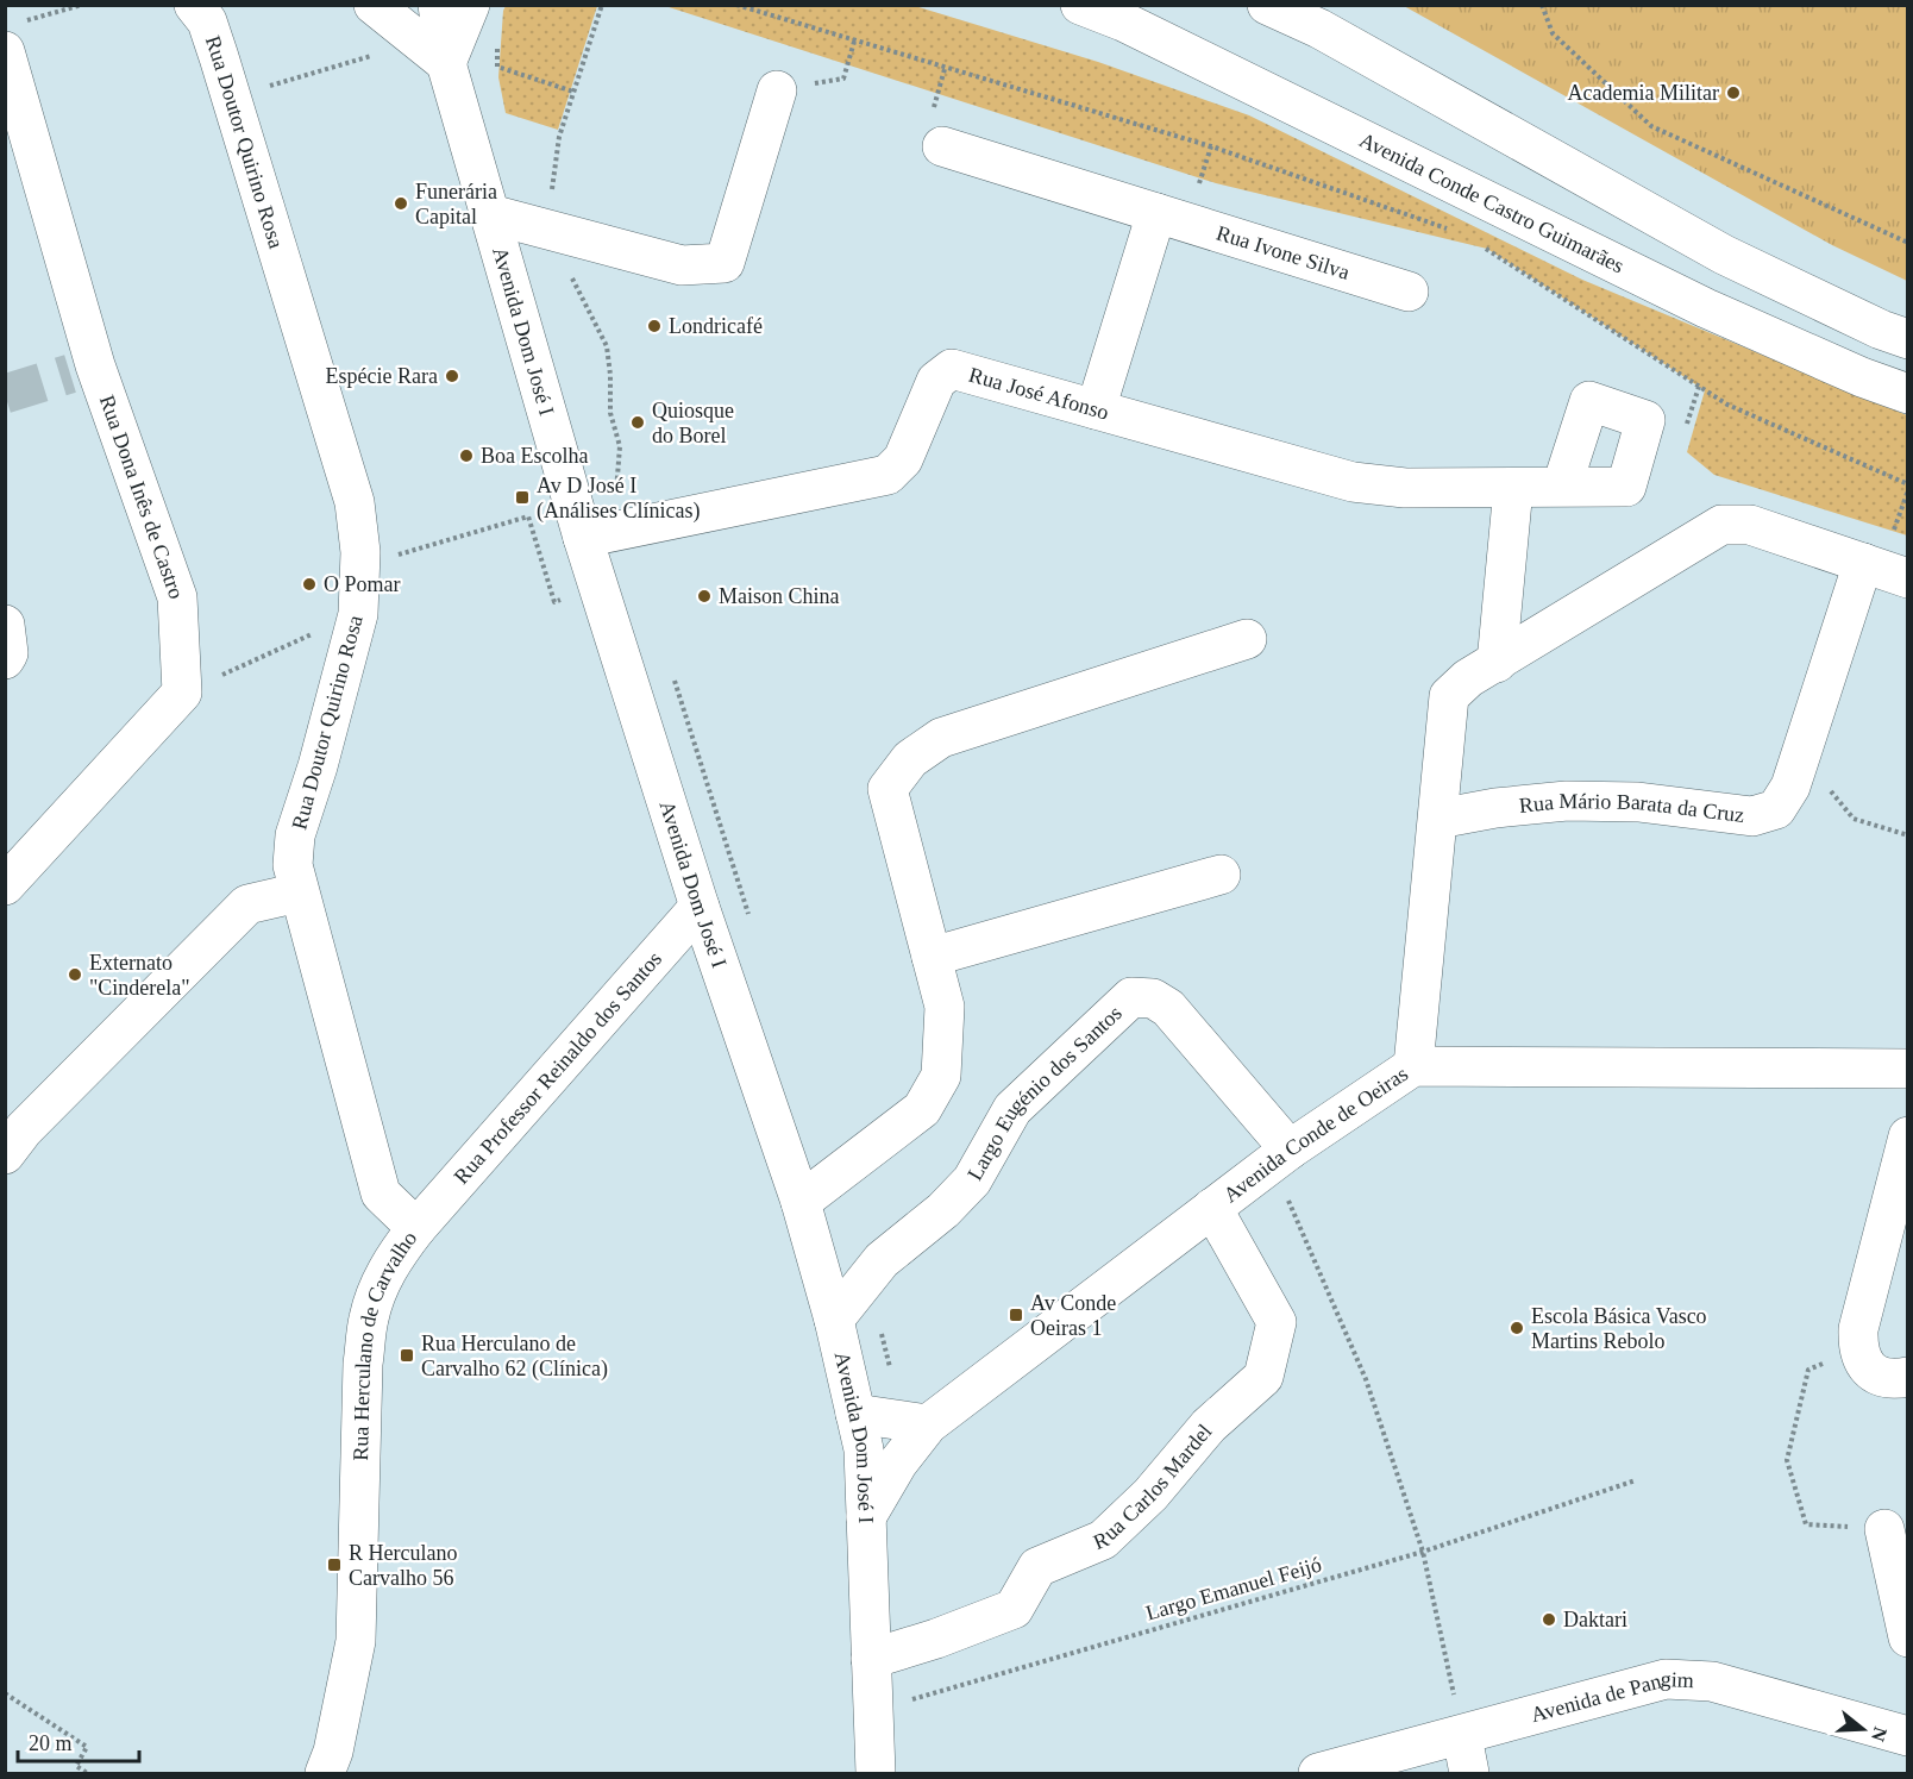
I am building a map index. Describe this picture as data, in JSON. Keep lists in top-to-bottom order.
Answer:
{
  "streets": {
    "street": [
      "Rua Doutor Quirino Rosa",
      "Avenida Conde Castro Guimarães",
      "Rua Ivone Silva",
      "Avenida Dom José I",
      "Rua José Afonso",
      "Rua Dona Inês de Castro",
      "Rua Mário Barata da Cruz",
      "Rua Professor Reinaldo dos Santos",
      "Largo Eugénio dos Santos",
      "Avenida Conde de Oeiras",
      "Rua Herculano de Carvalho",
      "Rua Carlos Mardel",
      "Avenida de Pangim"
    ],
    "path": ["Largo Emanuel Feijó"]
  },
  "crossings": [
    ["Rua Doutor Quirino Rosa", "Rua Herculano de Carvalho"],
    ["Avenida Dom José I", "Rua José Afonso"],
    ["Avenida Dom José I", "Rua Professor Reinaldo dos Santos"],
    ["Avenida Dom José I", "Largo Eugénio dos Santos"],
    ["Avenida Dom José I", "Avenida Conde de Oeiras"],
    ["Avenida Dom José I", "Rua Carlos Mardel"],
    ["Rua Professor Reinaldo dos Santos", "Rua Herculano de Carvalho"],
    ["Largo Eugénio dos Santos", "Avenida Conde de Oeiras"],
    ["Avenida Conde de Oeiras", "Rua Carlos Mardel"]
  ],
  "places": {
    "other": [
      "Academia Militar",
      "Funerária Capital",
      "Londricafé",
      "Espécie Rara",
      "Quiosque do Borel",
      "Boa Escolha",
      "O Pomar",
      "Maison China",
      "Externato \"Cinderela\"",
      "Escola Básica Vasco Martins Rebolo",
      "Daktari"
    ],
    "transit": [
      "Av D José I (Análises Clínicas)",
      "Av Conde Oeiras 1",
      "Rua Herculano de Carvalho 62 (Clínica)",
      "R Herculano Carvalho 56"
    ]
  },
  "scale_bar": "20 m",
  "north": "right"
}
